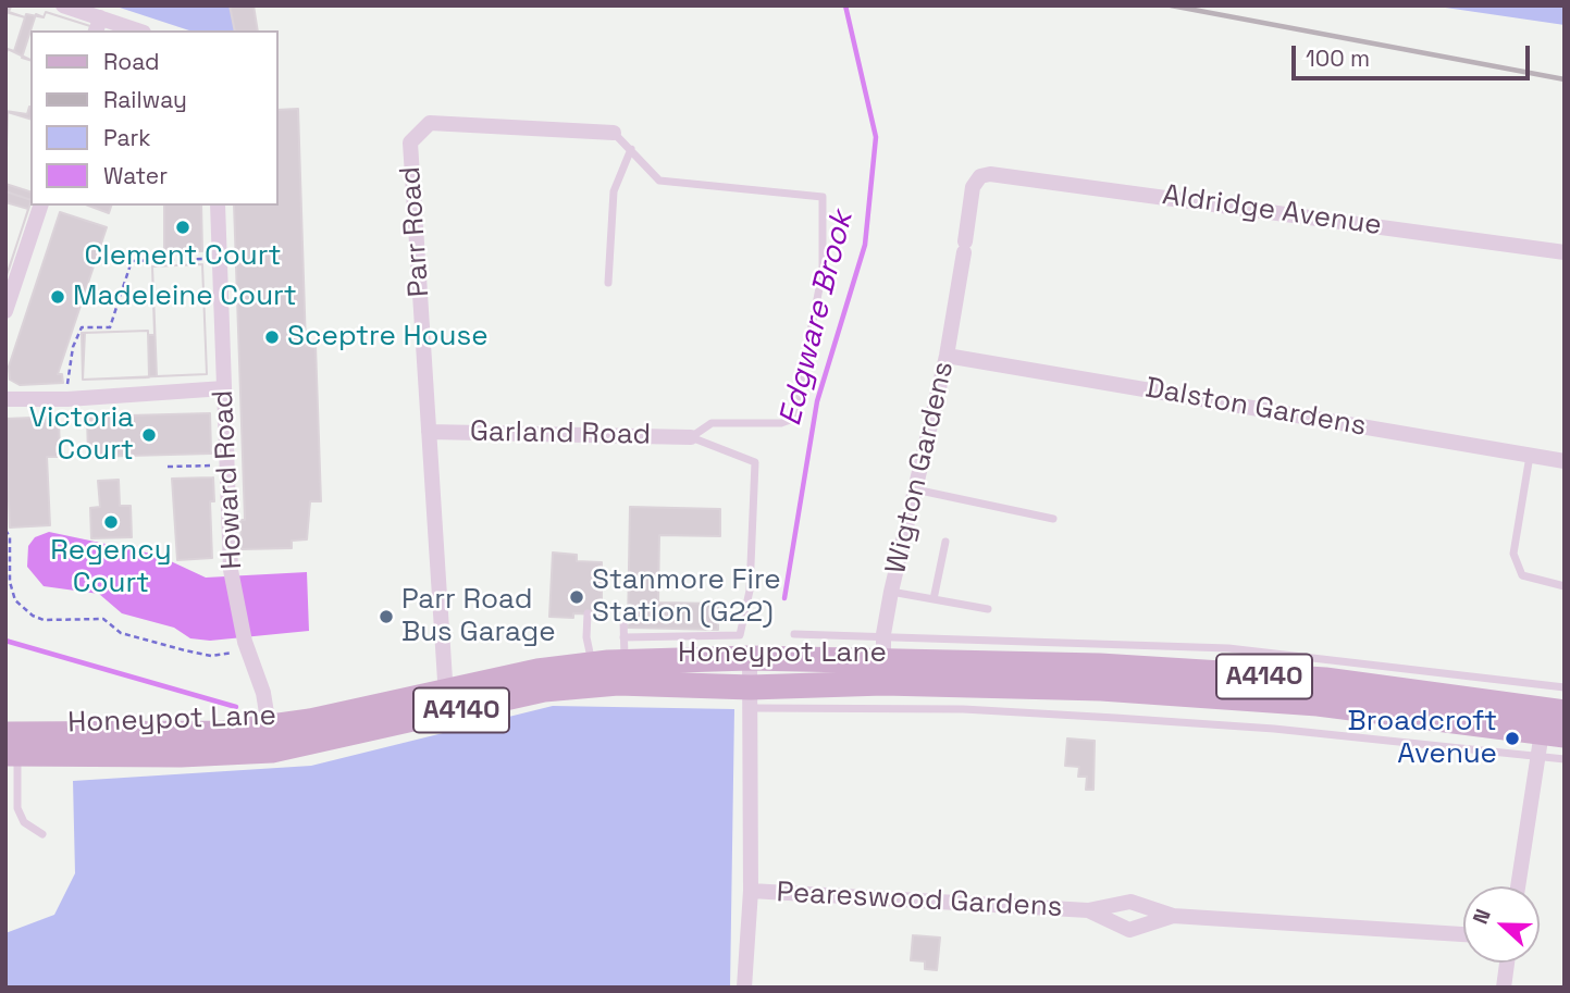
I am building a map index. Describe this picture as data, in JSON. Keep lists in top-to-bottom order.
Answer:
{
  "streets": {
    "main road": ["Honeypot Lane", "A4140"],
    "street": [
      "Aldridge Avenue",
      "Parr Road",
      "Dalston Gardens",
      "Garland Road",
      "Wigton Gardens",
      "Howard Road",
      "Peareswood Gardens"
    ]
  },
  "crossings": [
    ["Aldridge Avenue", "Wigton Gardens"],
    ["Parr Road", "Garland Road"],
    ["Parr Road", "Honeypot Lane"],
    ["Dalston Gardens", "Wigton Gardens"],
    ["Wigton Gardens", "Honeypot Lane"],
    ["Howard Road", "Honeypot Lane"]
  ],
  "water": ["Edgware Brook"],
  "places": [
    "Clement Court",
    "Madeleine Court",
    "Sceptre House",
    "Victoria Court",
    "Regency Court",
    "Stanmore Fire Station (G22)",
    "Parr Road Bus Garage",
    "Broadcroft Avenue"
  ],
  "legend": [
    "Road",
    "Railway",
    "Park",
    "Water"
  ],
  "scale_bar": "100 m",
  "north": "left"
}
